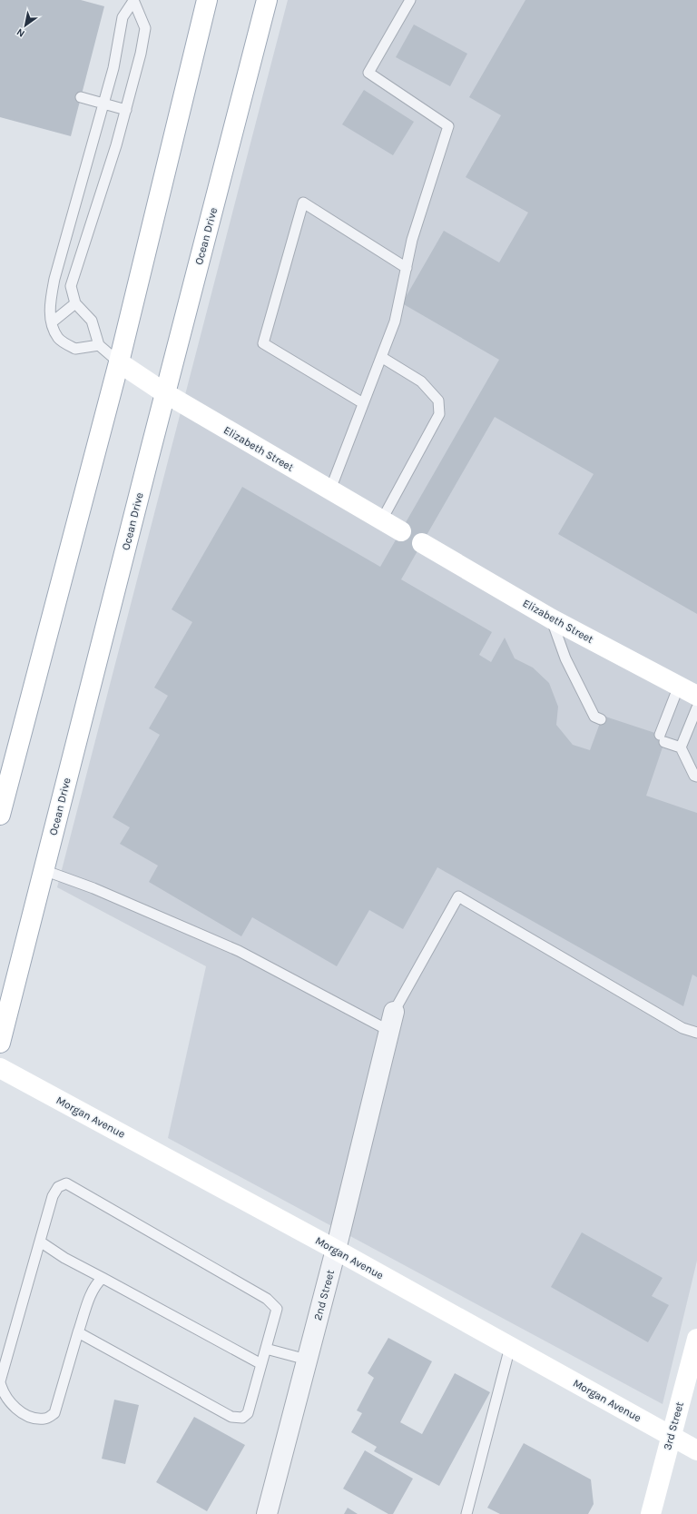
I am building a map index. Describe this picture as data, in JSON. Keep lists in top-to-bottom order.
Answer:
{
  "streets": {
    "main road": [
      "Ocean Drive",
      "Elizabeth Street",
      "Morgan Avenue",
      "3rd Street"
    ],
    "street": ["2nd Street"]
  },
  "crossings": [
    ["Ocean Drive", "Elizabeth Street"],
    ["Morgan Avenue", "2nd Street"],
    ["Morgan Avenue", "3rd Street"]
  ],
  "north": "bottom left"
}
